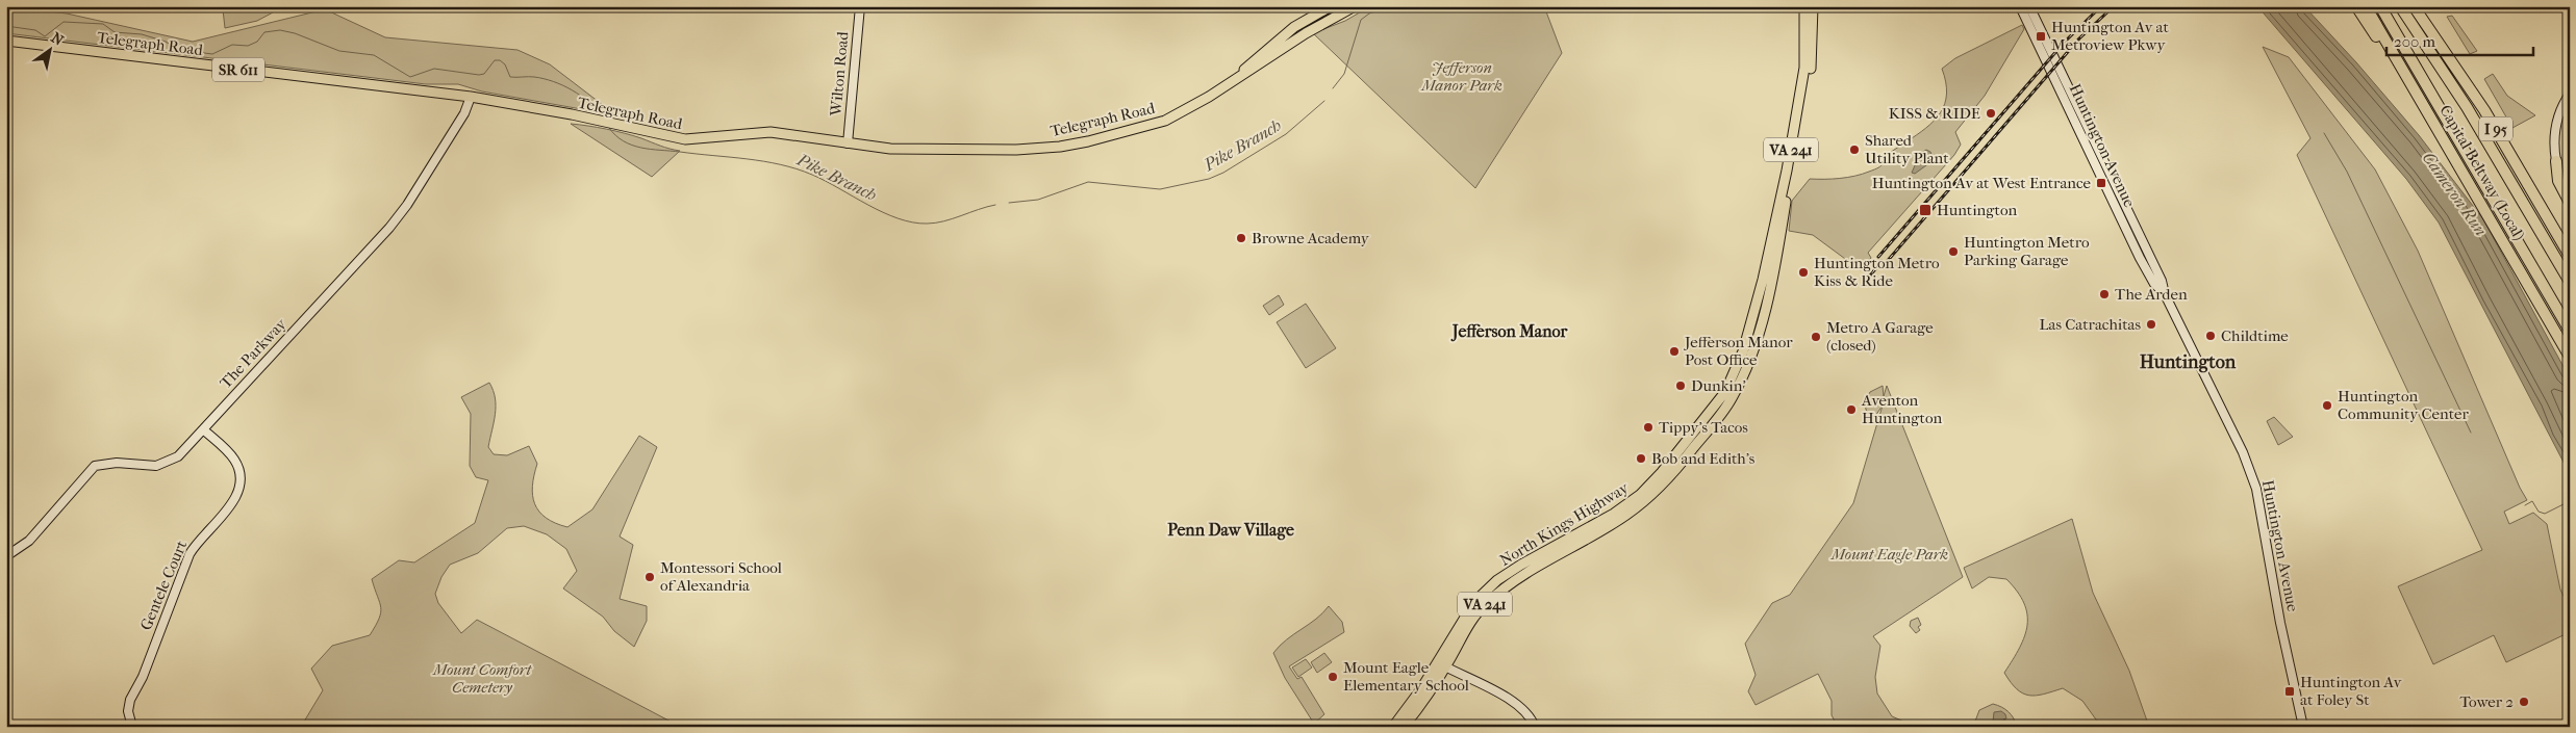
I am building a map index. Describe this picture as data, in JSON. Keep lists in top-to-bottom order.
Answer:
{
  "streets": {
    "highway": ["I 95", "Capital Beltway (Local)"],
    "main road": [
      "Telegraph Road",
      "SR 611",
      "VA 241",
      "North Kings Highway"
    ],
    "street": [
      "Wilton Road",
      "Huntington Avenue",
      "The Parkway",
      "Gentele Court"
    ]
  },
  "crossings": [
    ["Telegraph Road", "Wilton Road"],
    ["Telegraph Road", "The Parkway"],
    ["The Parkway", "Gentele Court"]
  ],
  "districts": ["Jefferson Manor", "Huntington", "Penn Daw Village"],
  "water": ["Pike Branch", "Cameron Run"],
  "parks": ["Jefferson Manor Park", "Mount Eagle Park", "Mount Comfort Cemetery"],
  "places": {
    "transit": [
      "Huntington Av at Metroview Pkwy",
      "Huntington Av at West Entrance",
      "Huntington",
      "Huntington Av at Foley St"
    ],
    "other": [
      "KISS & RIDE",
      "Shared Utility Plant",
      "Browne Academy",
      "Huntington Metro Parking Garage",
      "Huntington Metro Kiss & Ride",
      "The Arden",
      "Las Catrachitas",
      "Childtime",
      "Metro A Garage (closed)",
      "Jefferson Manor Post Office",
      "Dunkin'",
      "Huntington Community Center",
      "Aventon Huntington",
      "Tippy's Tacos",
      "Bob and Edith's",
      "Montessori School of Alexandria",
      "Mount Eagle Elementary School",
      "Tower 2"
    ]
  },
  "scale_bar": "200 m",
  "north": "top right"
}
